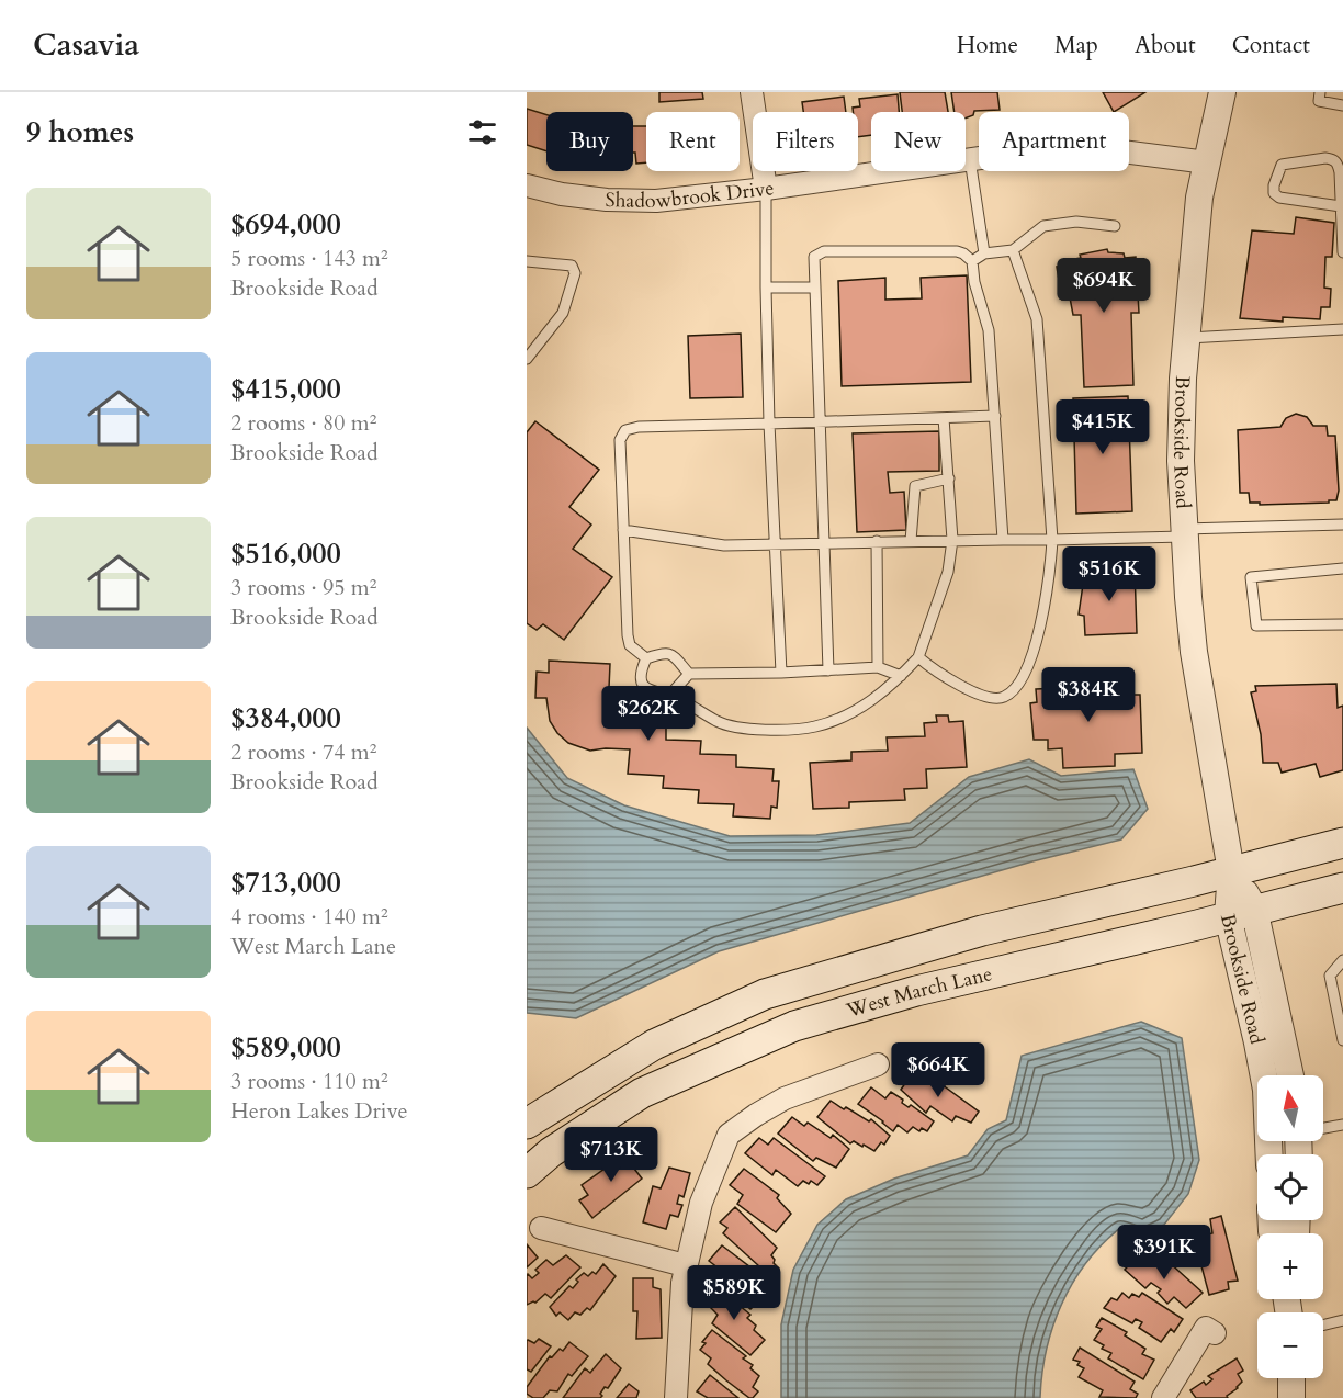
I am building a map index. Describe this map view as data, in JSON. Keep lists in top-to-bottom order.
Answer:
{
  "streets": {
    "main road": ["West March Lane"],
    "street": ["Shadowbrook Drive", "Brookside Road"]
  },
  "crossings": [
    ["Shadowbrook Drive", "Brookside Road"],
    ["Brookside Road", "West March Lane"]
  ],
  "north": "top",
  "page": {
    "header": "Casavia",
    "nav": [
      "Home",
      "Map",
      "About",
      "Contact"
    ],
    "heading": "9 homes",
    "chip": [
      "Buy",
      "Rent",
      "Filters",
      "New",
      "Apartment"
    ],
    "list": [
      {
        "name": "$694,000",
        "note": "5 rooms · 143 m² · Brookside Road"
      },
      {
        "name": "$415,000",
        "note": "2 rooms · 80 m² · Brookside Road"
      },
      {
        "name": "$516,000",
        "note": "3 rooms · 95 m² · Brookside Road"
      },
      {
        "name": "$384,000",
        "note": "2 rooms · 74 m² · Brookside Road"
      },
      {
        "name": "$713,000",
        "note": "4 rooms · 140 m² · West March Lane"
      },
      {
        "name": "$589,000",
        "note": "3 rooms · 110 m² · Heron Lakes Drive"
      }
    ],
    "price": [
      "$694K",
      "$415K",
      "$516K",
      "$384K",
      "$262K",
      "$664K",
      "$713K",
      "$391K",
      "$589K"
    ],
    "map_buttons": ["+", "−"]
  }
}
